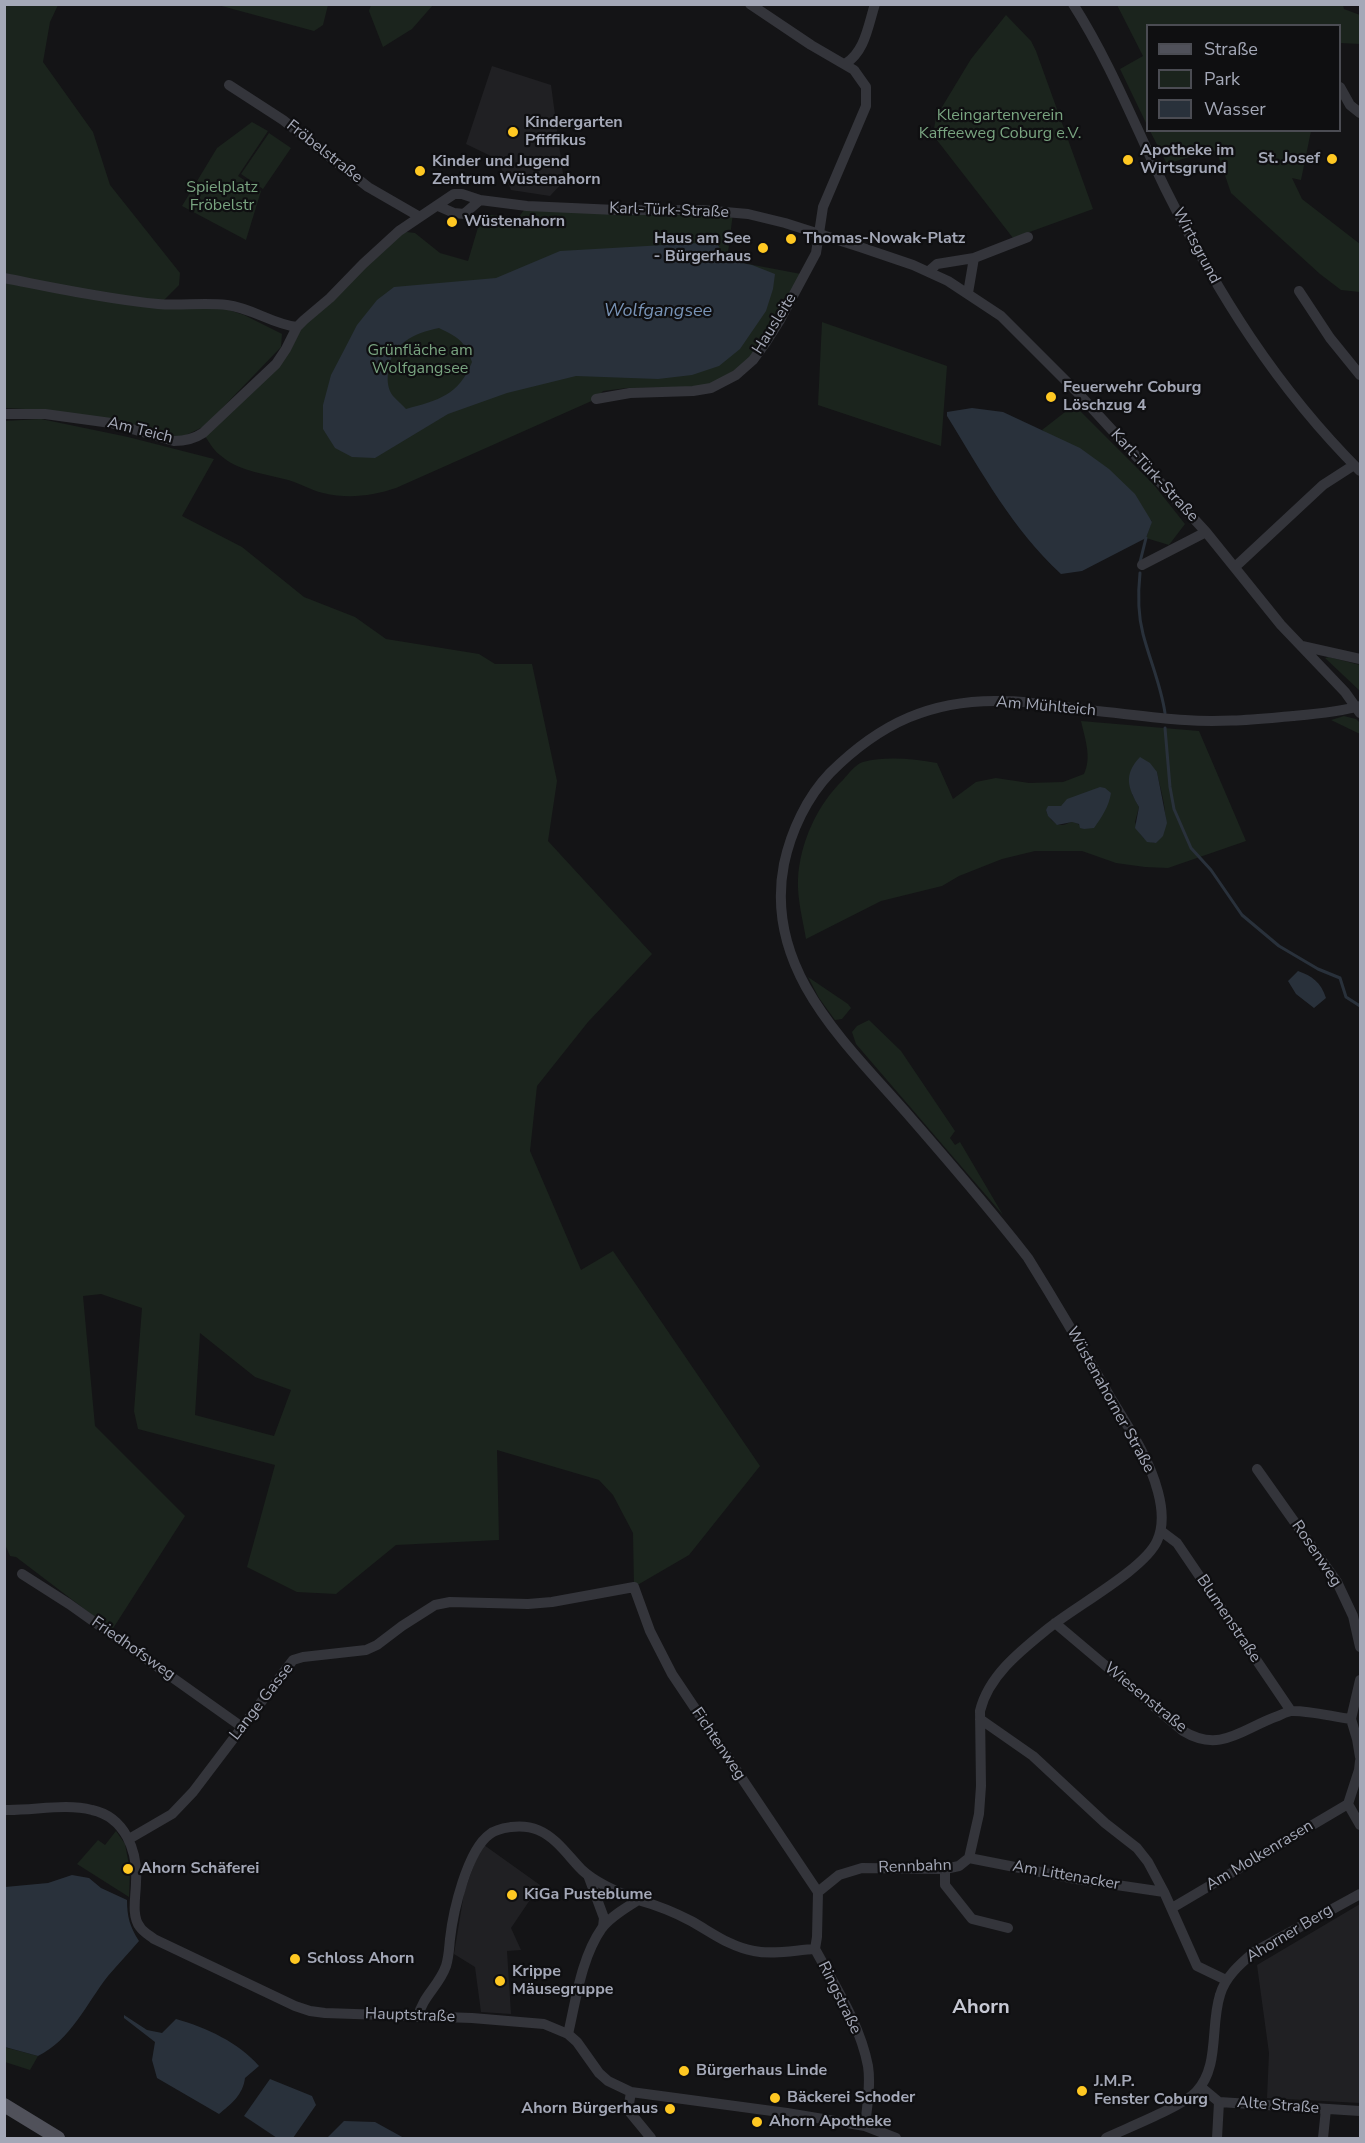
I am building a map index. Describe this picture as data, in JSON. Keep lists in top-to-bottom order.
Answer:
{
  "streets": {
    "street": [
      "Fröbelstraße",
      "Karl-Türk-Straße",
      "Wirtsgrund",
      "Hausleite",
      "Am Teich",
      "Am Mühlteich",
      "Wüstenahorner Straße",
      "Rosenweg",
      "Blumenstraße",
      "Friedhofsweg",
      "Wiesenstraße",
      "Lange Gasse",
      "Fichtenweg",
      "Am Molkenrasen",
      "Rennbahn",
      "Am Littenacker",
      "Ahorner Berg",
      "Ringstraße",
      "Hauptstraße",
      "Alte Straße"
    ]
  },
  "crossings": [
    ["Fröbelstraße", "Karl-Türk-Straße"],
    ["Karl-Türk-Straße", "Wirtsgrund"],
    ["Karl-Türk-Straße", "Hausleite"],
    ["Karl-Türk-Straße", "Am Teich"],
    ["Karl-Türk-Straße", "Am Mühlteich"],
    ["Am Mühlteich", "Wüstenahorner Straße"],
    ["Wüstenahorner Straße", "Blumenstraße"],
    ["Blumenstraße", "Wiesenstraße"],
    ["Friedhofsweg", "Lange Gasse"],
    ["Lange Gasse", "Fichtenweg"],
    ["Lange Gasse", "Hauptstraße"],
    ["Fichtenweg", "Rennbahn"],
    ["Rennbahn", "Am Littenacker"],
    ["Ahorner Berg", "Alte Straße"],
    ["Ringstraße", "Hauptstraße"]
  ],
  "districts": ["Ahorn"],
  "water": ["Wolfgangsee"],
  "parks": ["Kleingartenverein Kaffeeweg Coburg e.V.", "Spielplatz Fröbelstr", "Grünfläche am Wolfgangsee"],
  "places": [
    "Kindergarten Pfiffikus",
    "St. Josef",
    "Apotheke im Wirtsgrund",
    "Kinder und Jugend Zentrum Wüstenahorn",
    "Wüstenahorn",
    "Thomas-Nowak-Platz",
    "Haus am See - Bürgerhaus",
    "Feuerwehr Coburg Löschzug 4",
    "Ahorn Schäferei",
    "KiGa Pusteblume",
    "Schloss Ahorn",
    "Krippe Mäusegruppe",
    "Bürgerhaus Linde",
    "J.M.P. Fenster Coburg",
    "Bäckerei Schoder",
    "Ahorn Bürgerhaus",
    "Ahorn Apotheke"
  ],
  "legend": ["Straße", "Park", "Wasser"]
}
